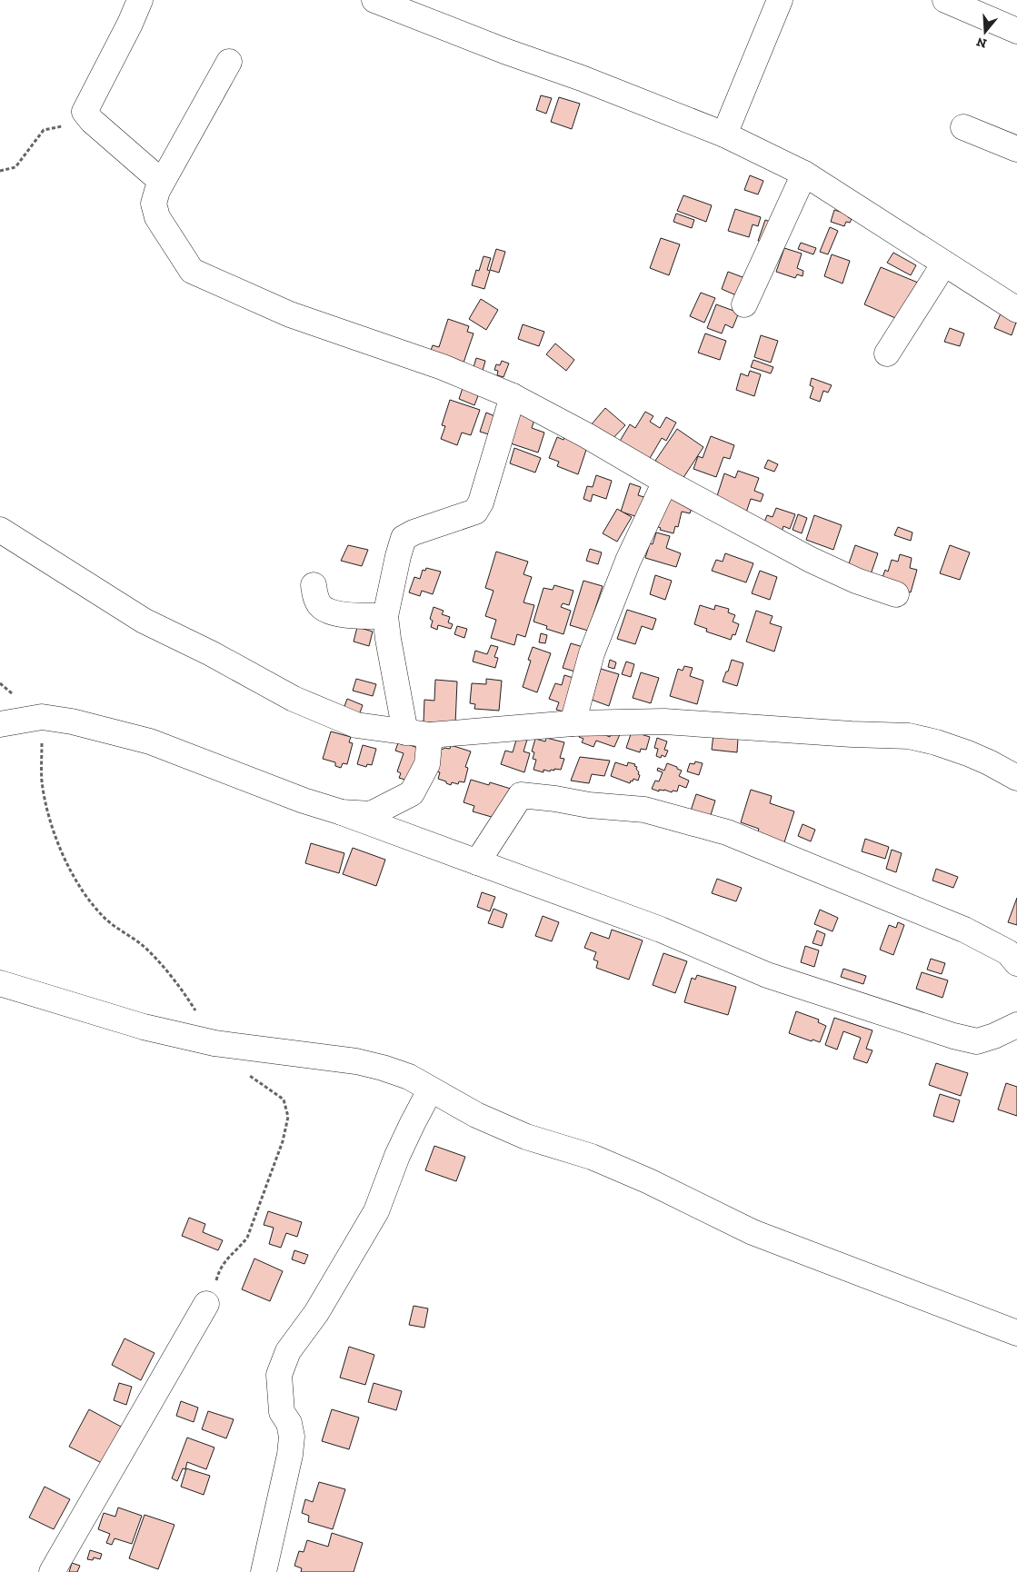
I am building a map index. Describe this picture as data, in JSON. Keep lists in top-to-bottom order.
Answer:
{
  "north": "bottom"
}
